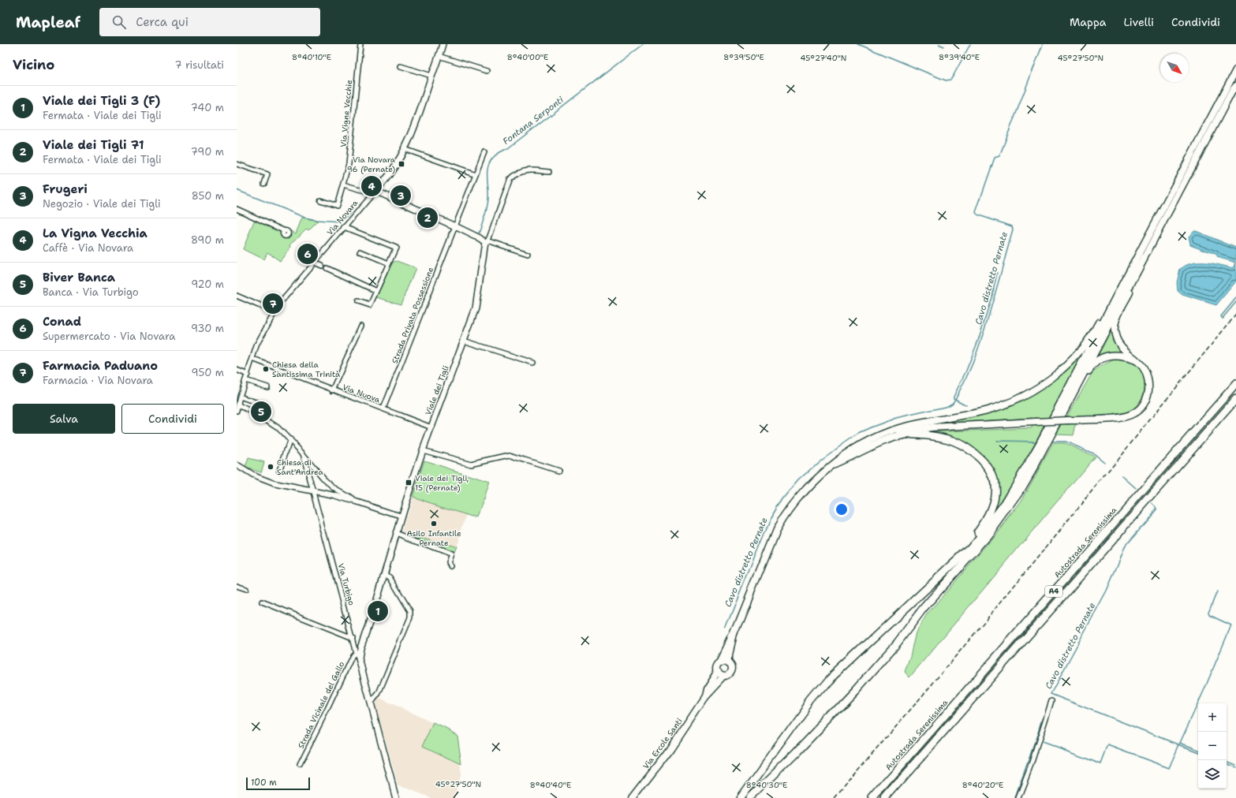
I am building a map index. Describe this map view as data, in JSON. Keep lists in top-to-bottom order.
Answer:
{
  "streets": {
    "highway": ["Autostrada Serenissima", "A4"],
    "main road": [
      "Via Novara",
      "Viale dei Tigli",
      "Via Turbigo",
      "Via Ercole Santi"
    ],
    "street": [
      "Via Vigne Vecchie",
      "Strada Privata Possessione",
      "Via Nuova",
      "Strada Vicinale del Gallo"
    ]
  },
  "crossings": [
    ["Via Novara", "Via Nuova"],
    ["Via Novara", "Via Turbigo"],
    ["Strada Privata Possessione", "Via Nuova"],
    ["Viale dei Tigli", "Via Nuova"],
    ["Viale dei Tigli", "Via Turbigo"],
    ["Viale dei Tigli", "Strada Vicinale del Gallo"],
    ["Via Turbigo", "Strada Vicinale del Gallo"]
  ],
  "water": ["Fontana Serponti", "Cavo distretto Pernate"],
  "places": {
    "transit": ["Via Novara 96 (Pernate)", "Viale dei Tigli, 15 (Pernate)"],
    "other": ["Chiesa della Santissima Trinità", "Chiesa di Sant'Andrea", "Asilo Infantile Pernate"]
  },
  "scale_bar": "100 m",
  "north": "bottom right",
  "page": {
    "header": "Mapleaf",
    "search": "Cerca qui",
    "nav": ["Mappa", "Livelli", "Condividi"],
    "heading": ["Vicino", "7 risultati"],
    "list": [
      {
        "mark": "1",
        "name": "Viale dei Tigli 3 (F)",
        "note": "Fermata · Viale dei Tigli",
        "value": "740 m"
      },
      {
        "mark": "2",
        "name": "Viale dei Tigli 71",
        "note": "Fermata · Viale dei Tigli",
        "value": "790 m"
      },
      {
        "mark": "3",
        "name": "Frugeri",
        "note": "Negozio · Viale dei Tigli",
        "value": "850 m"
      },
      {
        "mark": "4",
        "name": "La Vigna Vecchia",
        "note": "Caffè · Via Novara",
        "value": "890 m"
      },
      {
        "mark": "5",
        "name": "Biver Banca",
        "note": "Banca · Via Turbigo",
        "value": "920 m"
      },
      {
        "mark": "6",
        "name": "Conad",
        "note": "Supermercato · Via Novara",
        "value": "930 m"
      },
      {
        "mark": "7",
        "name": "Farmacia Paduano",
        "note": "Farmacia · Via Novara",
        "value": "950 m"
      }
    ],
    "pins": [
      "4",
      "3",
      "2",
      "6",
      "7",
      "5",
      "1"
    ],
    "buttons": ["Salva", "Condividi"],
    "map_buttons": ["+", "−"],
    "scale": "100 m"
  },
  "coordinates": [
    "8°40'10\"E",
    "8°40'00\"E",
    "8°39'40\"E",
    "8°39'50\"E",
    "45°27'40\"N",
    "45°27'50\"N",
    "8°40'40\"E",
    "8°40'30\"E",
    "8°40'20\"E"
  ]
}
